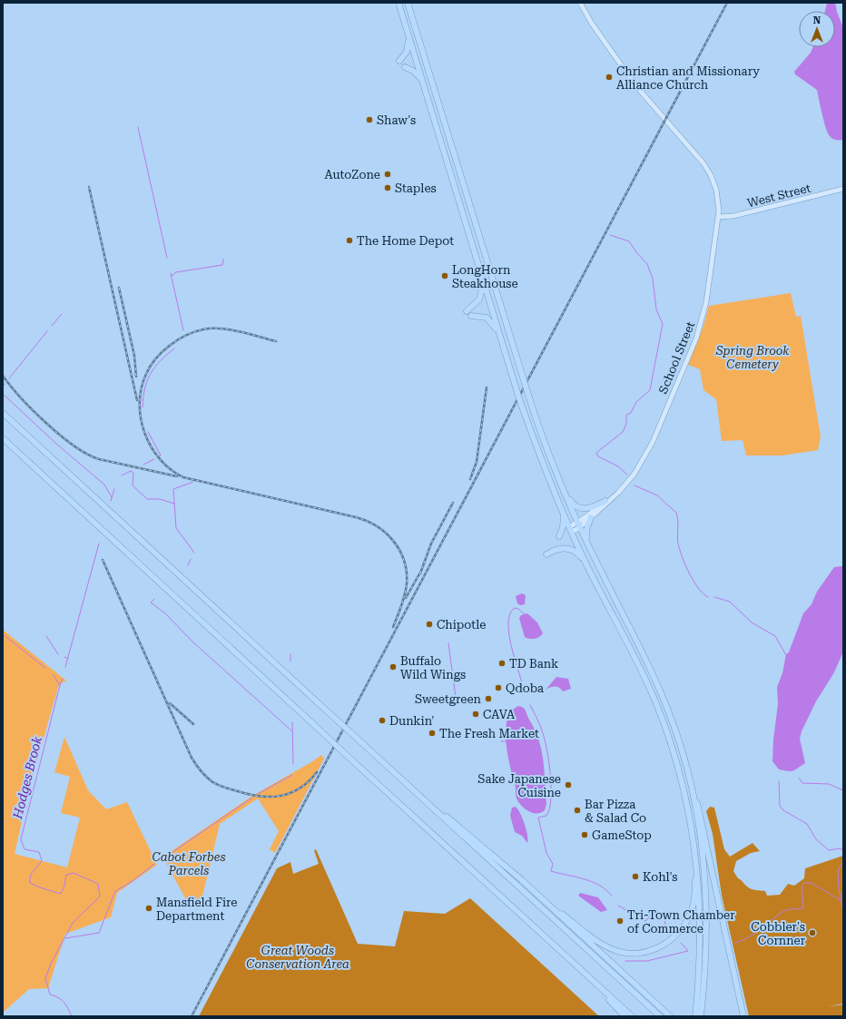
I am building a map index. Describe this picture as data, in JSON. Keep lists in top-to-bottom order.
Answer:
{
  "streets": {
    "main road": ["West Street", "School Street"]
  },
  "crossings": [
    ["West Street", "School Street"]
  ],
  "water": ["Hodges Brook"],
  "parks": ["Spring Brook Cemetery", "Cabot Forbes Parcels", "Great Woods Conservation Area"],
  "places": [
    "Christian and Missionary Alliance Church",
    "Shaw's",
    "AutoZone",
    "Staples",
    "The Home Depot",
    "LongHorn Steakhouse",
    "Chipotle",
    "TD Bank",
    "Buffalo Wild Wings",
    "Qdoba",
    "Sweetgreen",
    "CAVA",
    "Dunkin'",
    "The Fresh Market",
    "Sake Japanese Cuisine",
    "Bar Pizza & Salad Co",
    "GameStop",
    "Kohl's",
    "Mansfield Fire Department",
    "Tri-Town Chamber of Commerce",
    "Cobbler's Cornner"
  ],
  "north": "top"
}
